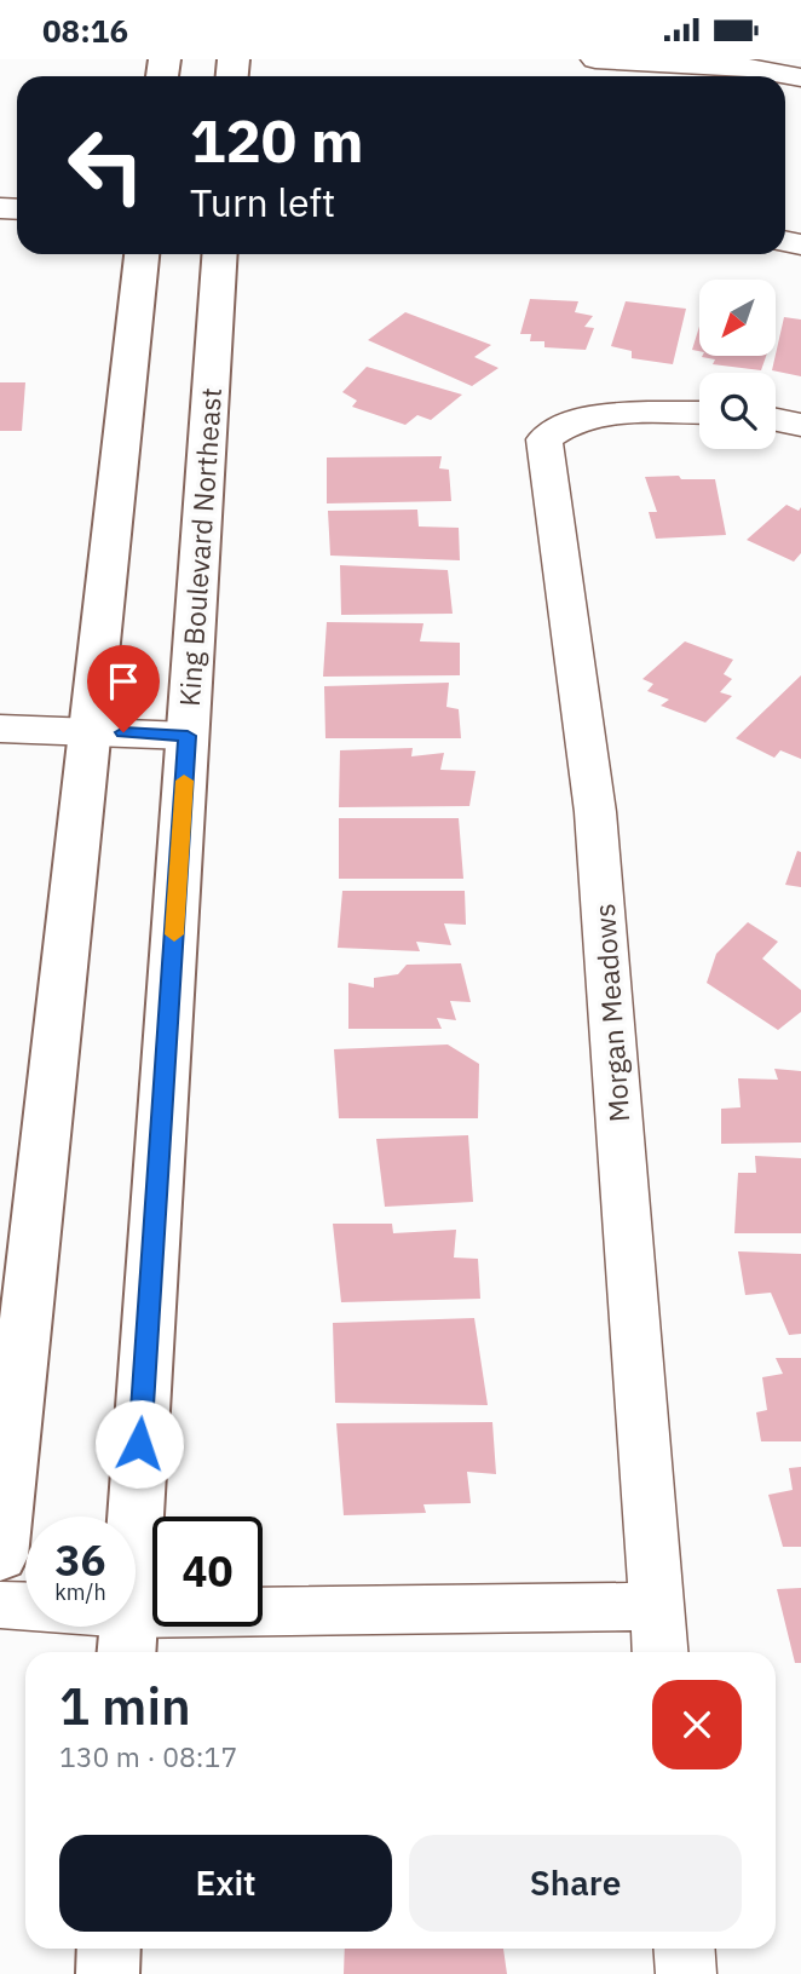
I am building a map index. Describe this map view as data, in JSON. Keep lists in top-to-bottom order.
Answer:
{
  "streets": {
    "street": ["King Boulevard Northeast", "Morgan Meadows"]
  },
  "north": "bottom left",
  "page": {
    "status": "08:16",
    "turn": ["120 m", "Turn left"],
    "speed": "36 km/h",
    "limit": "40",
    "heading": ["1 min", "130 m · 08:17"],
    "buttons": ["Exit", "Share"]
  }
}
